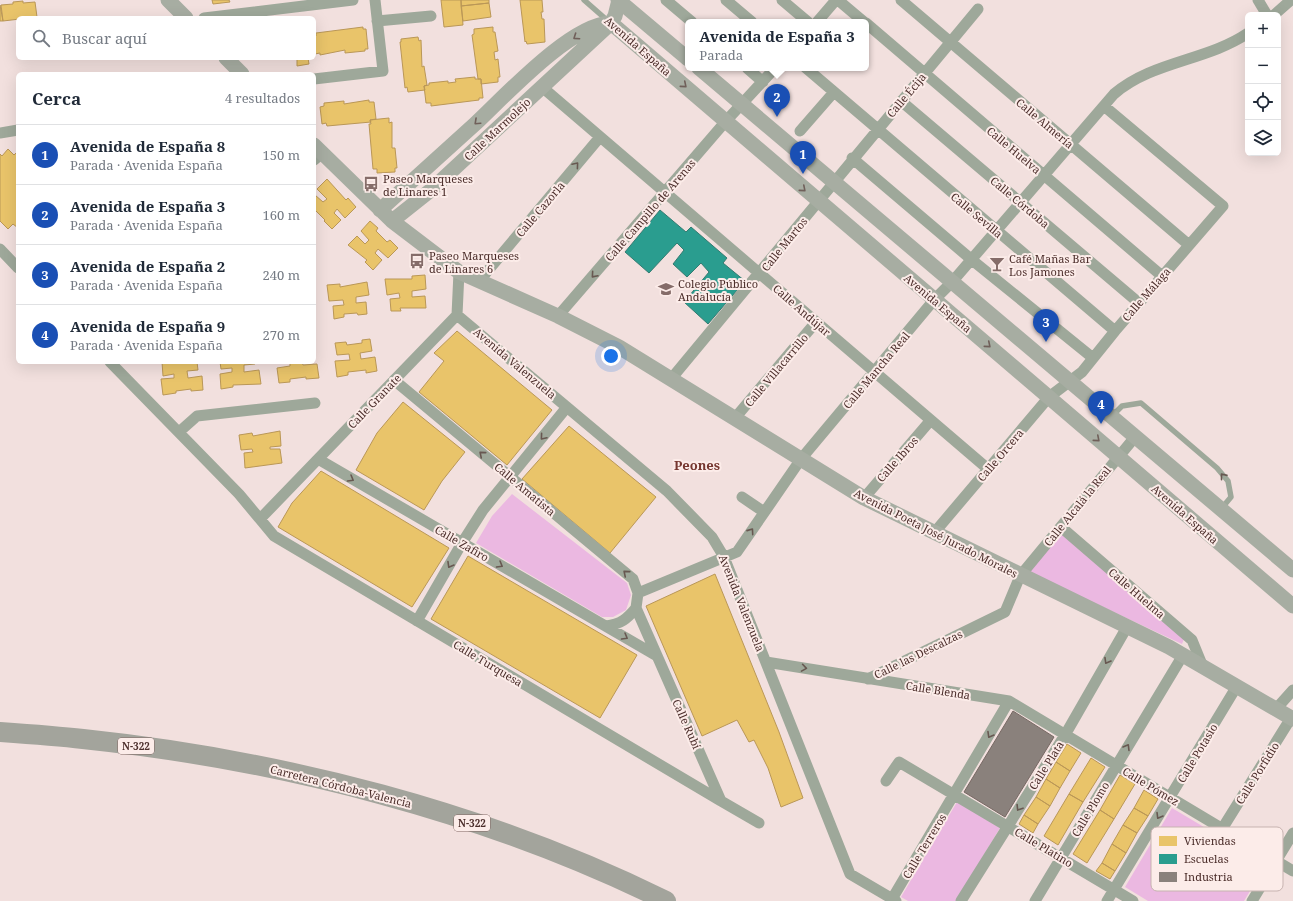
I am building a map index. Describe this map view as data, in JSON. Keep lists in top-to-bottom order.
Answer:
{
  "streets": {
    "highway": ["N-322", "Carretera Córdoba-Valencia"],
    "main road": ["Avenida España", "Calle Marmolejo", "Avenida Poeta José Jurado Morales"],
    "street": [
      "Calle Écija",
      "Calle Almería",
      "Calle Huelva",
      "Calle Córdoba",
      "Calle Cazorla",
      "Calle Campillo de Arenas",
      "Calle Sevilla",
      "Calle Martos",
      "Calle Málaga",
      "Calle Andújar",
      "Avenida Valenzuela",
      "Calle Villacarrillo",
      "Calle Mancha Real",
      "Calle Granate",
      "Calle Orcera",
      "Calle Ibros",
      "Calle Amatista",
      "Calle Alcalá la Real",
      "Calle Zafiro",
      "Calle Huelma",
      "Calle las Descalzas",
      "Calle Turquesa",
      "Calle Blenda",
      "Calle Rubí",
      "Calle Potasio",
      "Calle Plata",
      "Calle Porfidio",
      "Calle Pómez",
      "Calle Plomo",
      "Calle Terreros",
      "Calle Platino"
    ]
  },
  "crossings": [
    ["Avenida España", "Calle Marmolejo"],
    ["Avenida España", "Calle Campillo de Arenas"],
    ["Avenida España", "Calle Martos"],
    ["Avenida España", "Calle Mancha Real"],
    ["Avenida España", "Calle Orcera"],
    ["Avenida España", "Calle Alcalá la Real"],
    ["Calle Écija", "Calle Almería"],
    ["Calle Écija", "Calle Huelva"],
    ["Calle Écija", "Calle Córdoba"],
    ["Calle Écija", "Calle Sevilla"],
    ["Calle Écija", "Calle Martos"],
    ["Calle Almería", "Calle Málaga"],
    ["Calle Almería", "Calle Mancha Real"],
    ["Calle Marmolejo", "Calle Andújar"],
    ["Calle Marmolejo", "Avenida Poeta José Jurado Morales"],
    ["Calle Huelva", "Calle Málaga"],
    ["Calle Huelva", "Calle Mancha Real"],
    ["Calle Córdoba", "Calle Málaga"],
    ["Calle Córdoba", "Calle Mancha Real"],
    ["Calle Cazorla", "Calle Andújar"],
    ["Calle Cazorla", "Avenida Poeta José Jurado Morales"],
    ["Calle Campillo de Arenas", "Calle Andújar"],
    ["Calle Campillo de Arenas", "Avenida Poeta José Jurado Morales"],
    ["Calle Sevilla", "Calle Málaga"],
    ["Calle Sevilla", "Calle Mancha Real"],
    ["Calle Martos", "Calle Andújar"],
    ["Calle Martos", "Avenida Poeta José Jurado Morales"],
    ["Calle Málaga", "Calle Mancha Real"],
    ["Calle Málaga", "Calle Orcera"],
    ["Calle Andújar", "Calle Villacarrillo"],
    ["Calle Andújar", "Calle Mancha Real"],
    ["Calle Andújar", "Calle Orcera"],
    ["Calle Andújar", "Calle Ibros"],
    ["Avenida Valenzuela", "Calle Mancha Real"],
    ["Avenida Valenzuela", "Calle Granate"],
    ["Avenida Valenzuela", "Calle las Descalzas"],
    ["Avenida Valenzuela", "Calle Terreros"],
    ["Calle Villacarrillo", "Avenida Poeta José Jurado Morales"],
    ["Calle Mancha Real", "Calle Amatista"],
    ["Calle Mancha Real", "Avenida Poeta José Jurado Morales"],
    ["Calle Granate", "Calle Amatista"],
    ["Calle Granate", "Calle Zafiro"],
    ["Calle Granate", "Calle Turquesa"],
    ["Calle Orcera", "Avenida Poeta José Jurado Morales"],
    ["Calle Ibros", "Avenida Poeta José Jurado Morales"],
    ["Calle Alcalá la Real", "Avenida Poeta José Jurado Morales"],
    ["Calle Alcalá la Real", "Calle Huelma"],
    ["Calle Alcalá la Real", "Calle las Descalzas"],
    ["Avenida Poeta José Jurado Morales", "Calle Huelma"],
    ["Avenida Poeta José Jurado Morales", "Calle las Descalzas"],
    ["Avenida Poeta José Jurado Morales", "Calle Potasio"],
    ["Avenida Poeta José Jurado Morales", "Calle Plata"],
    ["Avenida Poeta José Jurado Morales", "Calle Porfidio"],
    ["Avenida Poeta José Jurado Morales", "Calle Plomo"],
    ["Calle Zafiro", "Calle Rubí"],
    ["Calle las Descalzas", "Calle Blenda"],
    ["Calle Turquesa", "Calle Rubí"],
    ["Calle Blenda", "Calle Pómez"],
    ["Calle Blenda", "Calle Terreros"],
    ["Calle Potasio", "Calle Pómez"],
    ["Calle Potasio", "Calle Platino"],
    ["Calle Plata", "Calle Pómez"],
    ["Calle Plata", "Calle Platino"],
    ["Calle Pómez", "Calle Plomo"],
    ["Calle Pómez", "Calle Terreros"],
    ["Calle Plomo", "Calle Platino"],
    ["Calle Terreros", "Calle Platino"]
  ],
  "one_way": [
    "Avenida España",
    "Calle Cazorla",
    "Calle Campillo de Arenas",
    "Calle Amatista",
    "Calle Zafiro",
    "Calle las Descalzas",
    "Calle Potasio",
    "Calle Plata",
    "Calle Plomo",
    "Calle Terreros"
  ],
  "districts": ["Peones"],
  "places": {
    "bus stop": ["Paseo Marqueses de Linares 1", "Paseo Marqueses de Linares 6"],
    "bar": ["Café Mañas Bar Los Jamones"],
    "school or university": ["Colegio Público Andalucía"]
  },
  "legend": ["Viviendas", "Escuelas", "Industria"],
  "page": {
    "map_buttons": ["+", "−"],
    "search": "Buscar aquí",
    "popup": ["Avenida de España 3", "Parada"],
    "heading": ["Cerca", "4 resultados"],
    "pins": [
      "2",
      "1",
      "3",
      "4"
    ],
    "list": [
      {
        "mark": "1",
        "name": "Avenida de España 8",
        "note": "Parada · Avenida España",
        "value": "150 m"
      },
      {
        "mark": "2",
        "name": "Avenida de España 3",
        "note": "Parada · Avenida España",
        "value": "160 m"
      },
      {
        "mark": "3",
        "name": "Avenida de España 2",
        "note": "Parada · Avenida España",
        "value": "240 m"
      },
      {
        "mark": "4",
        "name": "Avenida de España 9",
        "note": "Parada · Avenida España",
        "value": "270 m"
      }
    ]
  }
}
